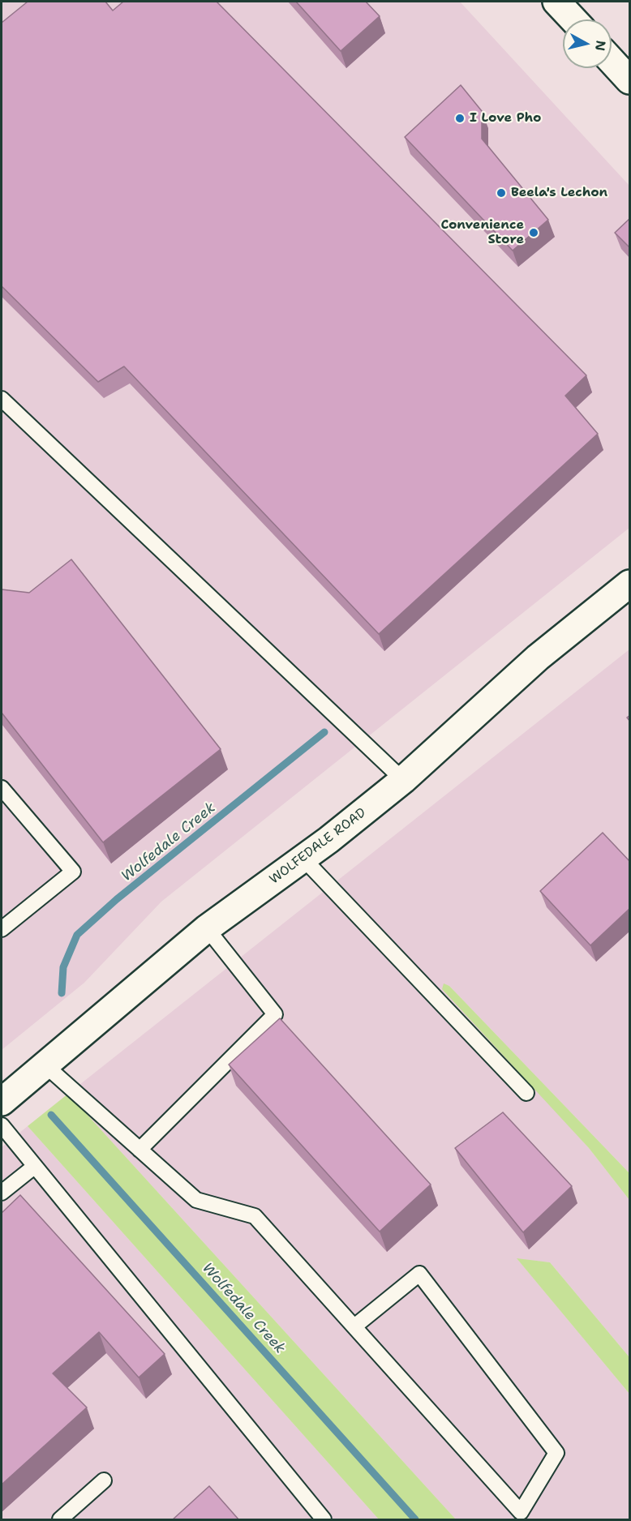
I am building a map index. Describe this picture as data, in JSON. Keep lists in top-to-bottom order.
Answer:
{
  "streets": {
    "street": ["WOLFEDALE ROAD"]
  },
  "water": ["Wolfedale Creek"],
  "places": ["I Love Pho", "Beela's Lechon", "Convenience Store"],
  "north": "right"
}
